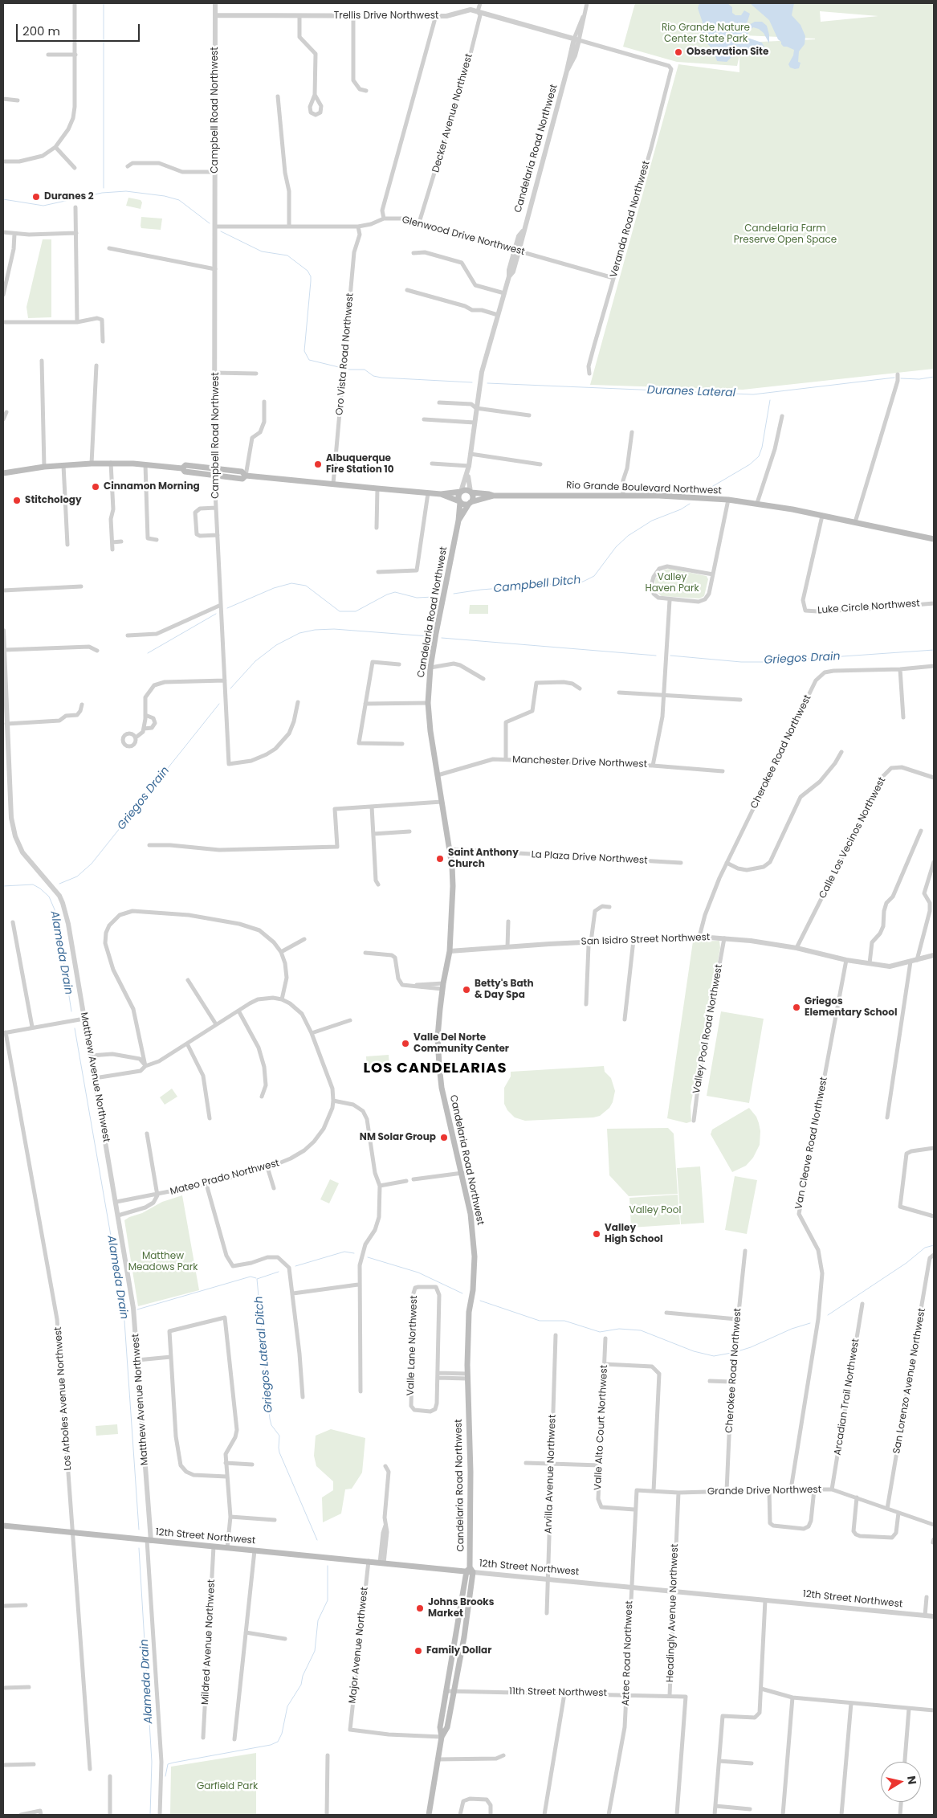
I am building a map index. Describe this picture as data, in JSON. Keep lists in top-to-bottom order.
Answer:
{
  "streets": {
    "main road": ["Candelaria Road Northwest", "Rio Grande Boulevard Northwest", "12th Street Northwest"],
    "street": [
      "Trellis Drive Northwest",
      "Campbell Road Northwest",
      "Decker Avenue Northwest",
      "Veranda Road Northwest",
      "Glenwood Drive Northwest",
      "Oro Vista Road Northwest",
      "Luke Circle Northwest",
      "Cherokee Road Northwest",
      "Manchester Drive Northwest",
      "Calle Los Vecinos Northwest",
      "La Plaza Drive Northwest",
      "San Isidro Street Northwest",
      "Valley Pool Road Northwest",
      "Matthew Avenue Northwest",
      "Van Cleave Road Northwest",
      "Mateo Prado Northwest",
      "Valle Lane Northwest",
      "San Lorenzo Avenue Northwest",
      "Arcadian Trail Northwest",
      "Los Arboles Avenue Northwest",
      "Valle Alto Court Northwest",
      "Arvilla Avenue Northwest",
      "Grande Drive Northwest",
      "Headingly Avenue Northwest",
      "Mildred Avenue Northwest",
      "Major Avenue Northwest",
      "Aztec Road Northwest",
      "11th Street Northwest"
    ]
  },
  "crossings": [
    ["Trellis Drive Northwest", "Campbell Road Northwest"],
    ["Trellis Drive Northwest", "Decker Avenue Northwest"],
    ["Trellis Drive Northwest", "Candelaria Road Northwest"],
    ["Trellis Drive Northwest", "Veranda Road Northwest"],
    ["Campbell Road Northwest", "Glenwood Drive Northwest"],
    ["Decker Avenue Northwest", "Glenwood Drive Northwest"],
    ["Candelaria Road Northwest", "Glenwood Drive Northwest"],
    ["Candelaria Road Northwest", "Manchester Drive Northwest"],
    ["Candelaria Road Northwest", "La Plaza Drive Northwest"],
    ["Candelaria Road Northwest", "San Isidro Street Northwest"],
    ["Candelaria Road Northwest", "12th Street Northwest"],
    ["Candelaria Road Northwest", "Major Avenue Northwest"],
    ["Candelaria Road Northwest", "11th Street Northwest"],
    ["Veranda Road Northwest", "Glenwood Drive Northwest"],
    ["Glenwood Drive Northwest", "Oro Vista Road Northwest"],
    ["Rio Grande Boulevard Northwest", "Luke Circle Northwest"],
    ["Cherokee Road Northwest", "San Isidro Street Northwest"],
    ["Cherokee Road Northwest", "Grande Drive Northwest"],
    ["Calle Los Vecinos Northwest", "San Isidro Street Northwest"],
    ["San Isidro Street Northwest", "Valley Pool Road Northwest"],
    ["San Isidro Street Northwest", "Van Cleave Road Northwest"],
    ["Matthew Avenue Northwest", "Mateo Prado Northwest"],
    ["Matthew Avenue Northwest", "12th Street Northwest"],
    ["Van Cleave Road Northwest", "Grande Drive Northwest"],
    ["San Lorenzo Avenue Northwest", "Grande Drive Northwest"],
    ["Arcadian Trail Northwest", "Grande Drive Northwest"],
    ["Los Arboles Avenue Northwest", "12th Street Northwest"],
    ["Valle Alto Court Northwest", "Aztec Road Northwest"],
    ["Arvilla Avenue Northwest", "12th Street Northwest"],
    ["Grande Drive Northwest", "Headingly Avenue Northwest"],
    ["Grande Drive Northwest", "Aztec Road Northwest"],
    ["12th Street Northwest", "Headingly Avenue Northwest"],
    ["12th Street Northwest", "Mildred Avenue Northwest"],
    ["12th Street Northwest", "Major Avenue Northwest"],
    ["12th Street Northwest", "Aztec Road Northwest"],
    ["Headingly Avenue Northwest", "11th Street Northwest"],
    ["Aztec Road Northwest", "11th Street Northwest"]
  ],
  "districts": ["LOS CANDELARIAS"],
  "water": [
    "Duranes Lateral",
    "Campbell Ditch",
    "Griegos Drain",
    "Alameda Drain",
    "Griegos Lateral Ditch"
  ],
  "parks": [
    "Rio Grande Nature Center State Park",
    "Candelaria Farm Preserve Open Space",
    "Valley Haven Park",
    "Valley Pool",
    "Matthew Meadows Park",
    "Garfield Park"
  ],
  "places": [
    "Observation Site",
    "Duranes 2",
    "Albuquerque Fire Station 10",
    "Cinnamon Morning",
    "Stitchology",
    "Saint Anthony Church",
    "Betty's Bath & Day Spa",
    "Griegos Elementary School",
    "Valle Del Norte Community Center",
    "NM Solar Group",
    "Valley High School",
    "Johns Brooks Market",
    "Family Dollar"
  ],
  "scale_bar": "200 m",
  "north": "right"
}
